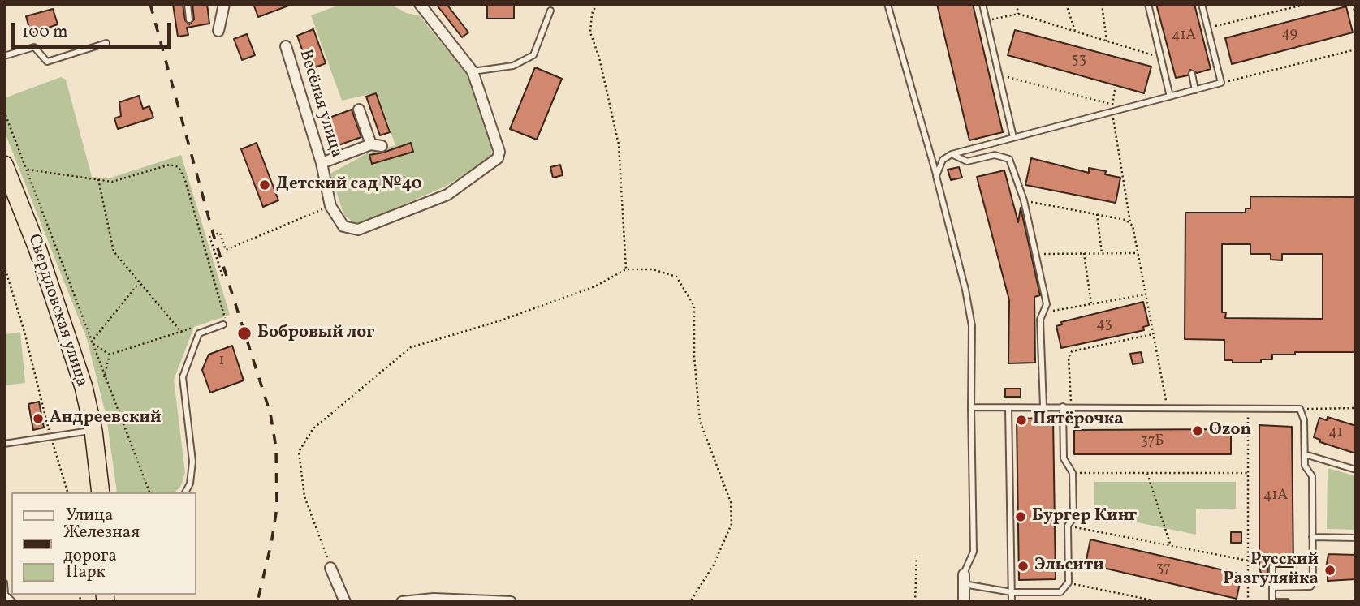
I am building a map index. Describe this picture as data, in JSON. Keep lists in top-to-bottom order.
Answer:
{
  "streets": {
    "highway": ["Свердловская улица"],
    "street": ["Весёлая улица"]
  },
  "places": [
    "Детский сад №40",
    "Бобровый лог",
    "Андреевский",
    "Пятёрочка",
    "Ozon",
    "Бургер Кинг",
    "Эльсити",
    "Русский Разгуляйка"
  ],
  "house_numbers": [
    "49",
    "41А",
    "53",
    "43",
    "1",
    "41",
    "37Б",
    "41А",
    "37"
  ],
  "legend": ["Улица", "Железная дорога", "Парк"],
  "scale_bar": "100 m"
}
